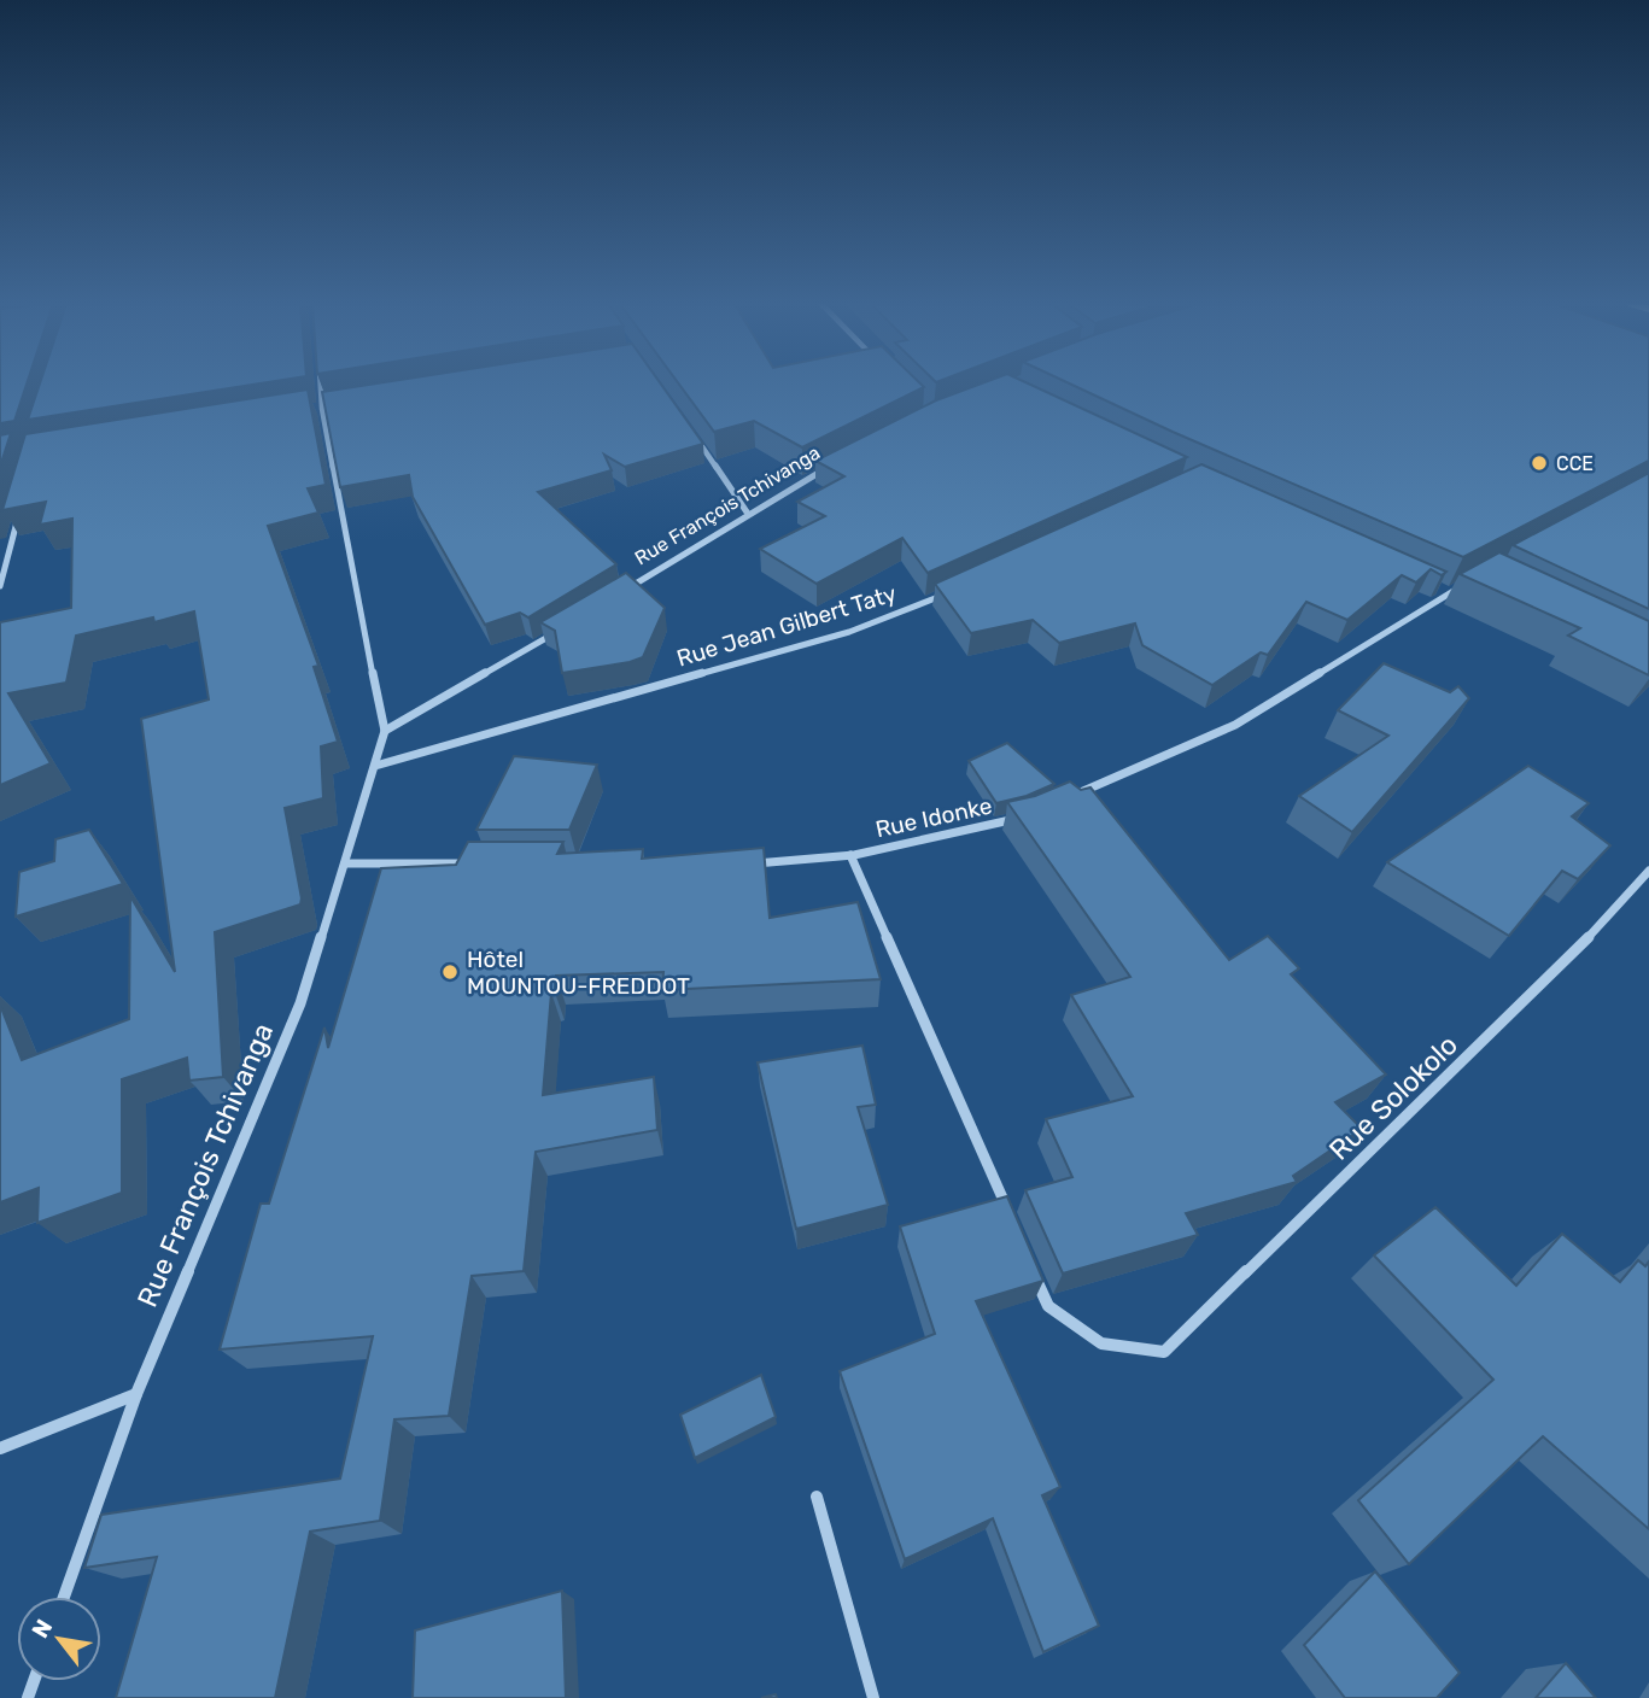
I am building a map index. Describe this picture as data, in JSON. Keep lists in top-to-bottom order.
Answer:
{
  "streets": {
    "street": [
      "Rue François Tchivanga",
      "Rue Jean Gilbert Taty",
      "Rue Idonke",
      "Rue Solokolo"
    ]
  },
  "crossings": [
    ["Rue François Tchivanga", "Rue Jean Gilbert Taty"]
  ],
  "places": ["CCE", "Hôtel MOUNTOU-FREDDOT"],
  "north": "top left"
}
